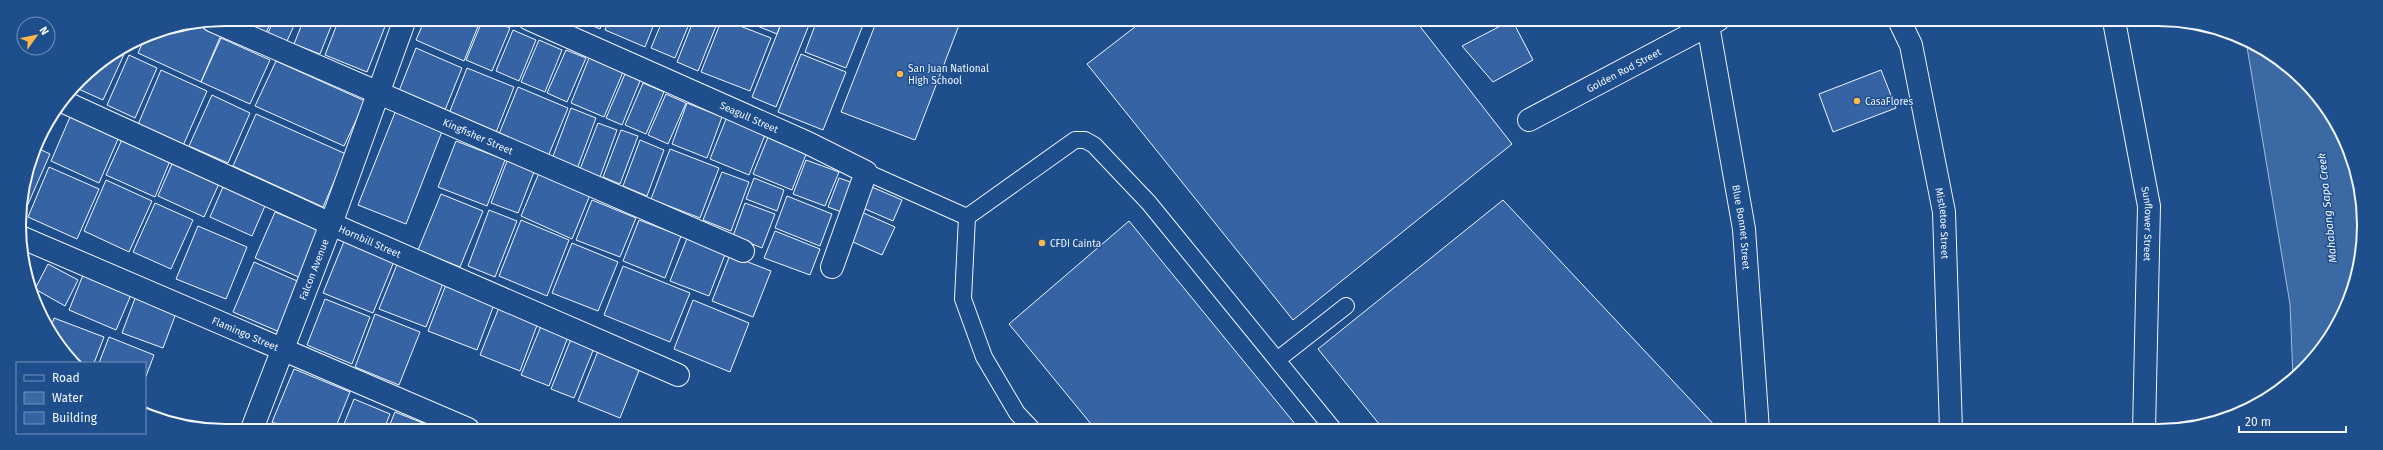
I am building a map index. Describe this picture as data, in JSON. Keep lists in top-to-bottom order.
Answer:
{
  "streets": {
    "street": [
      "Golden Rod Street",
      "Seagull Street",
      "Kingfisher Street",
      "Mistletoe Street",
      "Sunflower Street",
      "Blue Bonnet Street",
      "Hornbill Street",
      "Falcon Avenue",
      "Flamingo Street"
    ]
  },
  "crossings": [
    ["Kingfisher Street", "Falcon Avenue"],
    ["Hornbill Street", "Falcon Avenue"],
    ["Falcon Avenue", "Flamingo Street"]
  ],
  "water": ["Mahabang Sapa Creek"],
  "places": ["San Juan National High School", "CasaFlores", "CFDI Cainta"],
  "legend": ["Road", "Water", "Building"],
  "scale_bar": "20 m",
  "north": "top right"
}
